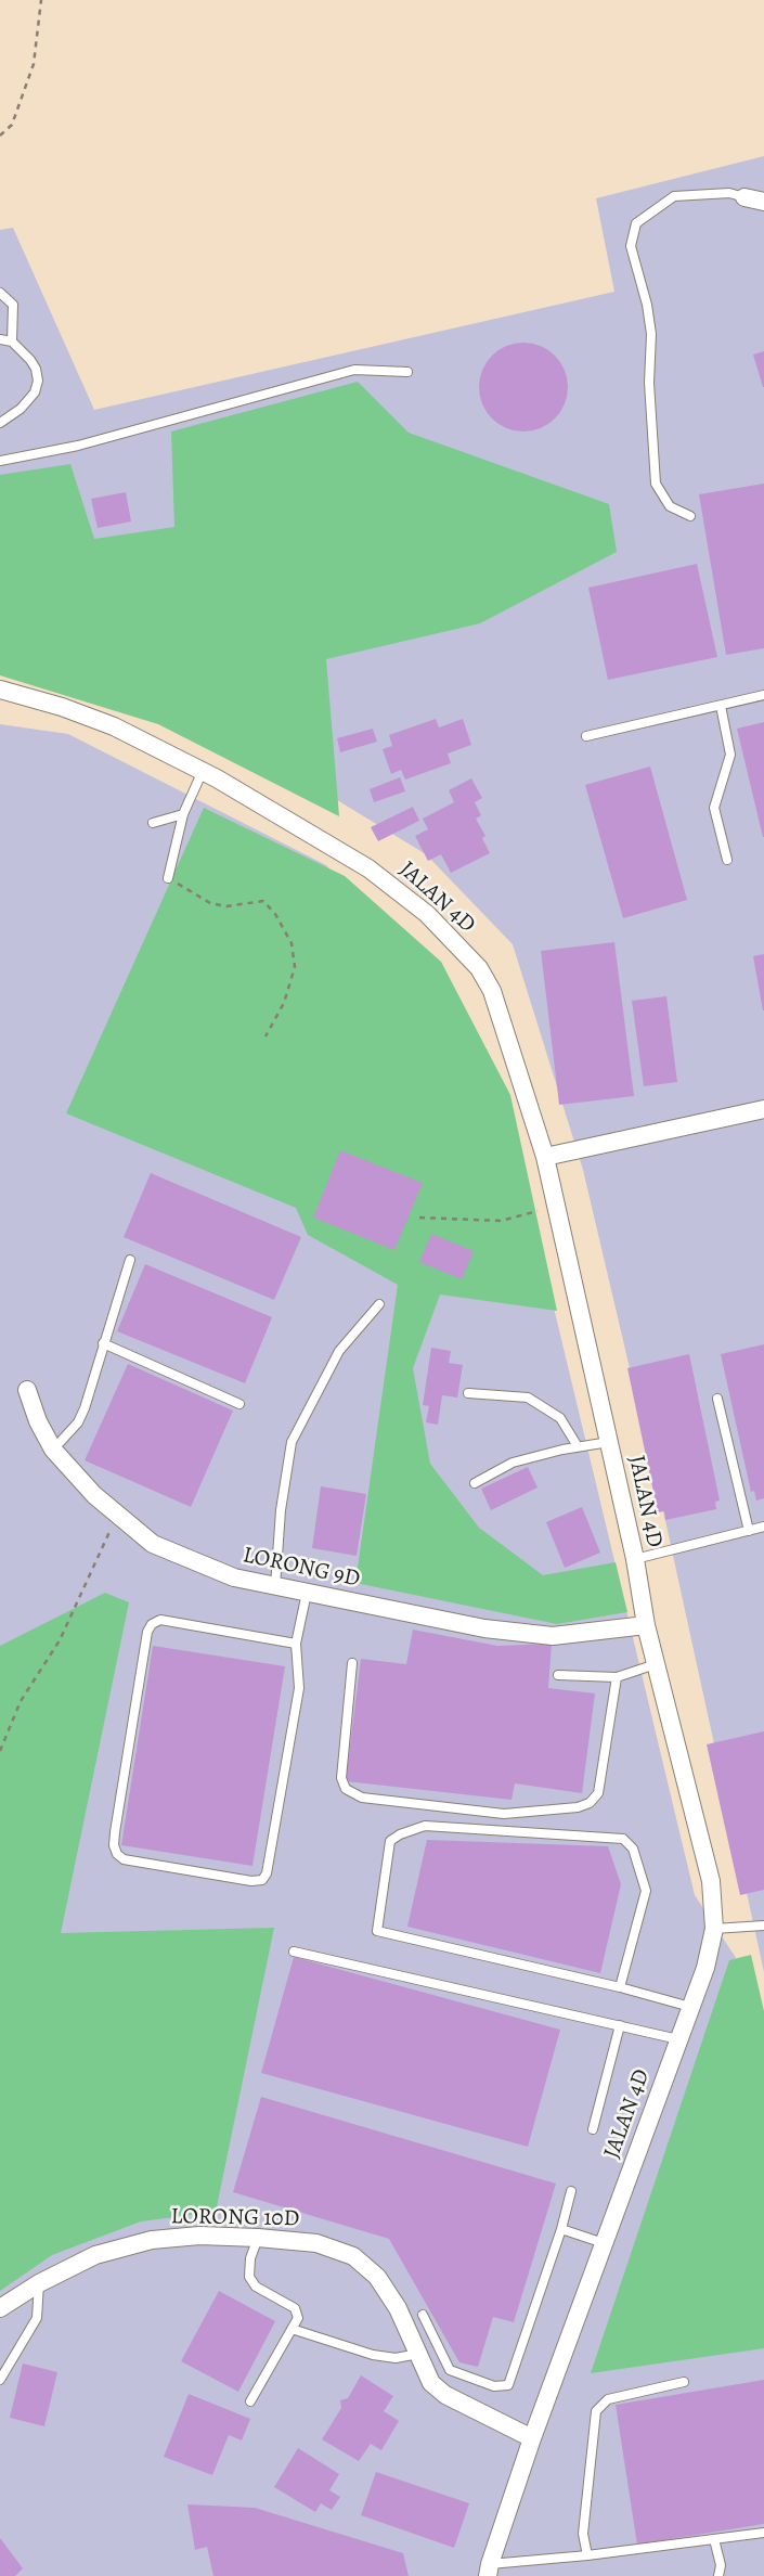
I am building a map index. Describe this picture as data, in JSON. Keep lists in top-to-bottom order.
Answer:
{
  "streets": {
    "street": ["JALAN 4D", "LORONG 9D", "LORONG 10D"]
  },
  "crossings": [
    ["JALAN 4D", "LORONG 9D"],
    ["JALAN 4D", "LORONG 10D"]
  ]
}
